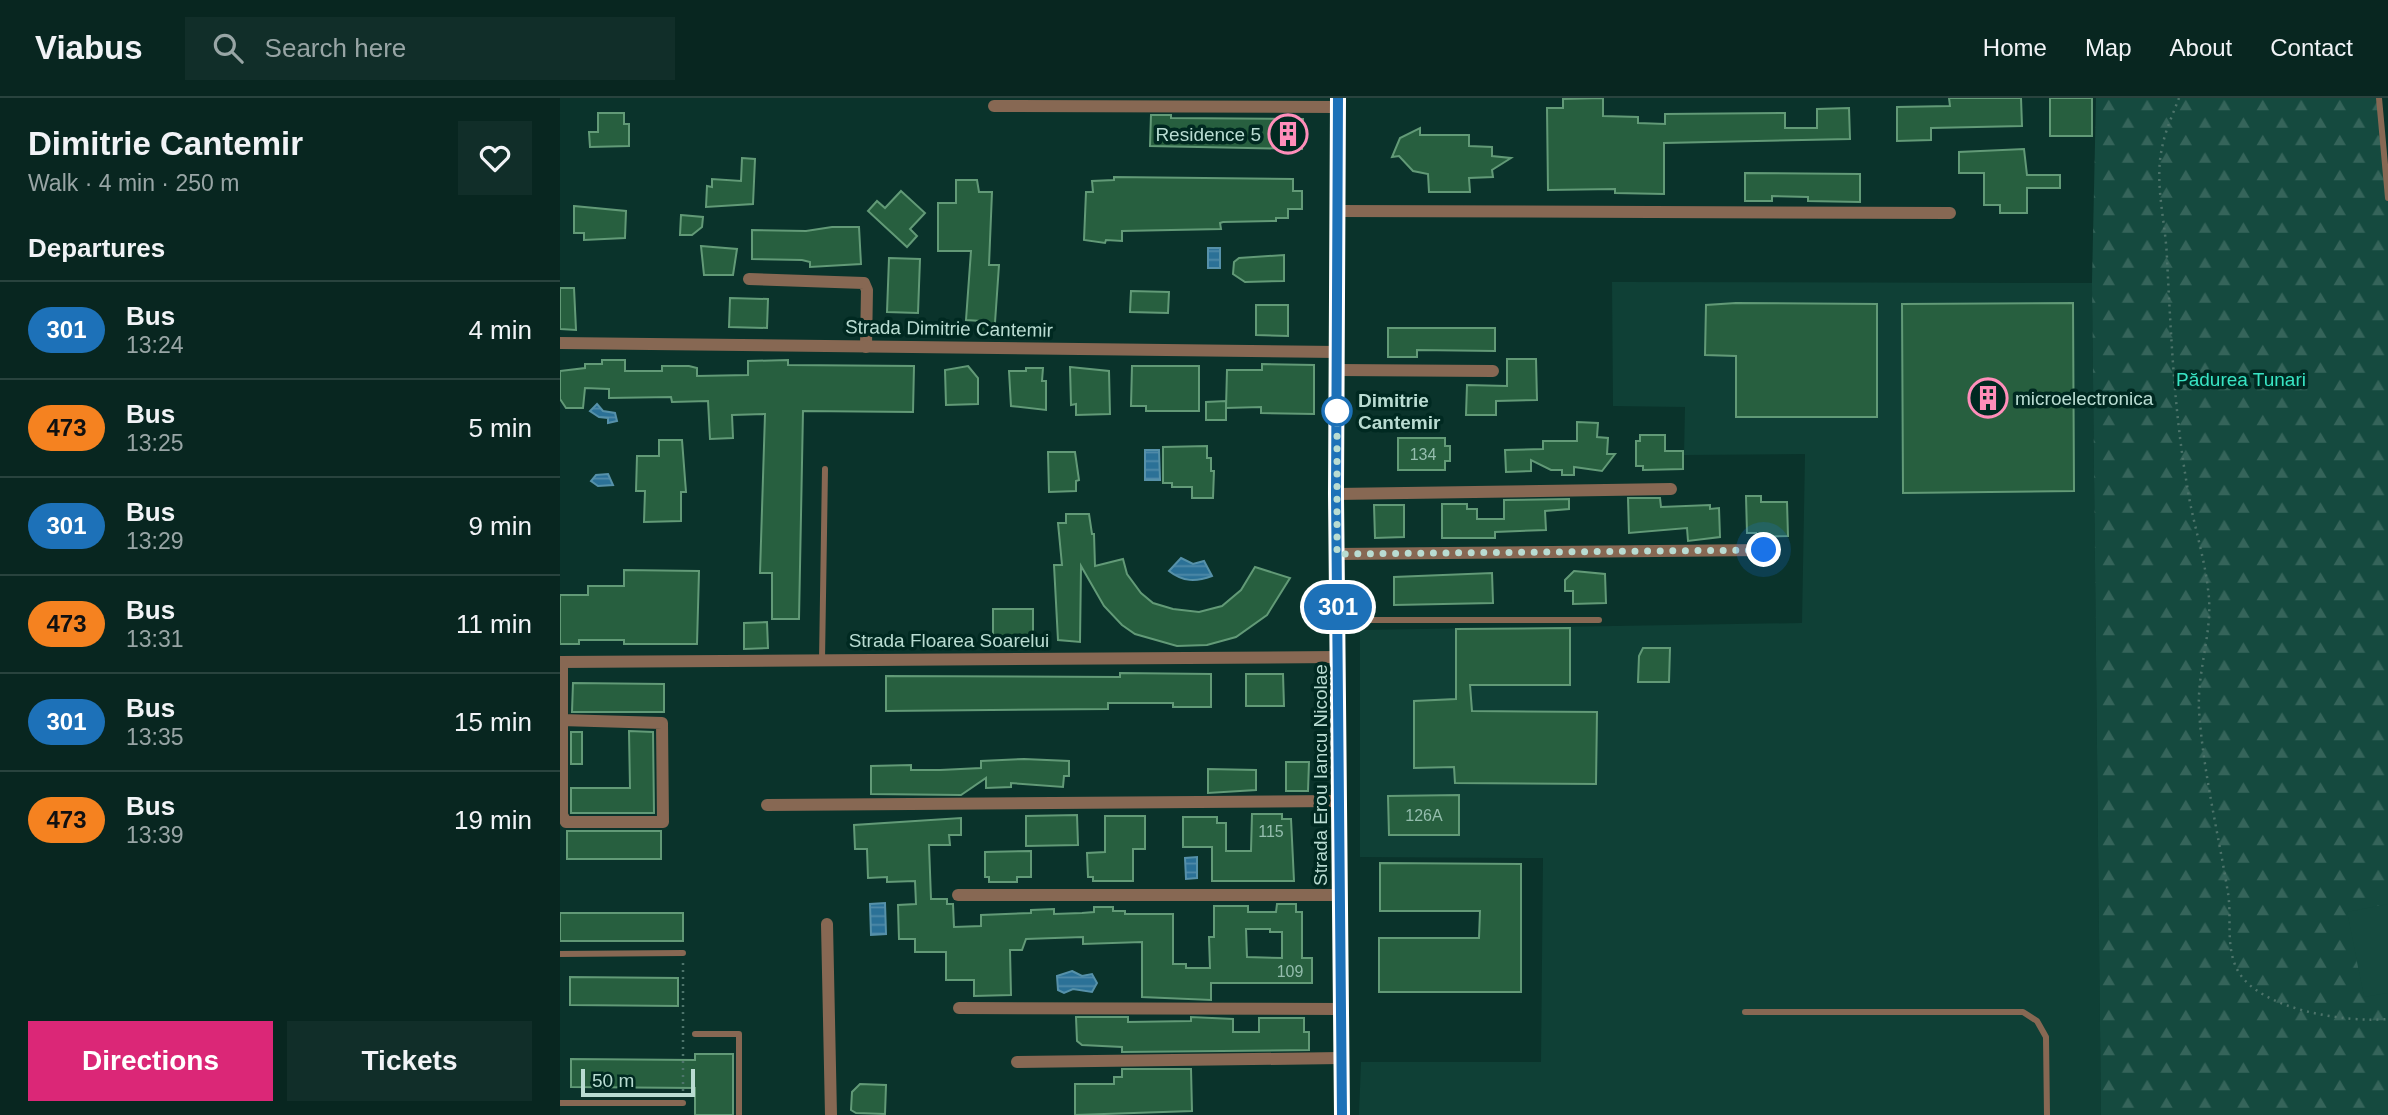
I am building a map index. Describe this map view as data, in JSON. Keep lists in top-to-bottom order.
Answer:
{
  "streets": {
    "street": ["Strada Dimitrie Cantemir", "Strada Floarea Soarelui", "Strada Erou Iancu Nicolae"]
  },
  "crossings": [
    ["Strada Dimitrie Cantemir", "Strada Erou Iancu Nicolae"],
    ["Strada Floarea Soarelui", "Strada Erou Iancu Nicolae"]
  ],
  "parks": ["Pădurea Tunari"],
  "places": {
    "building": ["Residence 5", "microelectronica"],
    "other": ["Dimitrie Cantemir"]
  },
  "lines": ["bus line 301"],
  "house_numbers": [
    "134",
    "126A",
    "115",
    "109"
  ],
  "scale_bar": "50 m",
  "page": {
    "header": "Viabus",
    "search": "Search here",
    "nav": [
      "Home",
      "Map",
      "About",
      "Contact"
    ],
    "heading": [
      ["Dimitrie Cantemir", "Walk · 4 min · 250 m"],
      "Departures"
    ],
    "on_map": "301",
    "list": [
      {
        "mark": "301",
        "name": "Bus",
        "note": "13:24",
        "value": "4 min"
      },
      {
        "mark": "473",
        "name": "Bus",
        "note": "13:25",
        "value": "5 min"
      },
      {
        "mark": "301",
        "name": "Bus",
        "note": "13:29",
        "value": "9 min"
      },
      {
        "mark": "473",
        "name": "Bus",
        "note": "13:31",
        "value": "11 min"
      },
      {
        "mark": "301",
        "name": "Bus",
        "note": "13:35",
        "value": "15 min"
      },
      {
        "mark": "473",
        "name": "Bus",
        "note": "13:39",
        "value": "19 min"
      }
    ],
    "buttons": ["Directions", "Tickets"],
    "scale": "50 m"
  }
}
